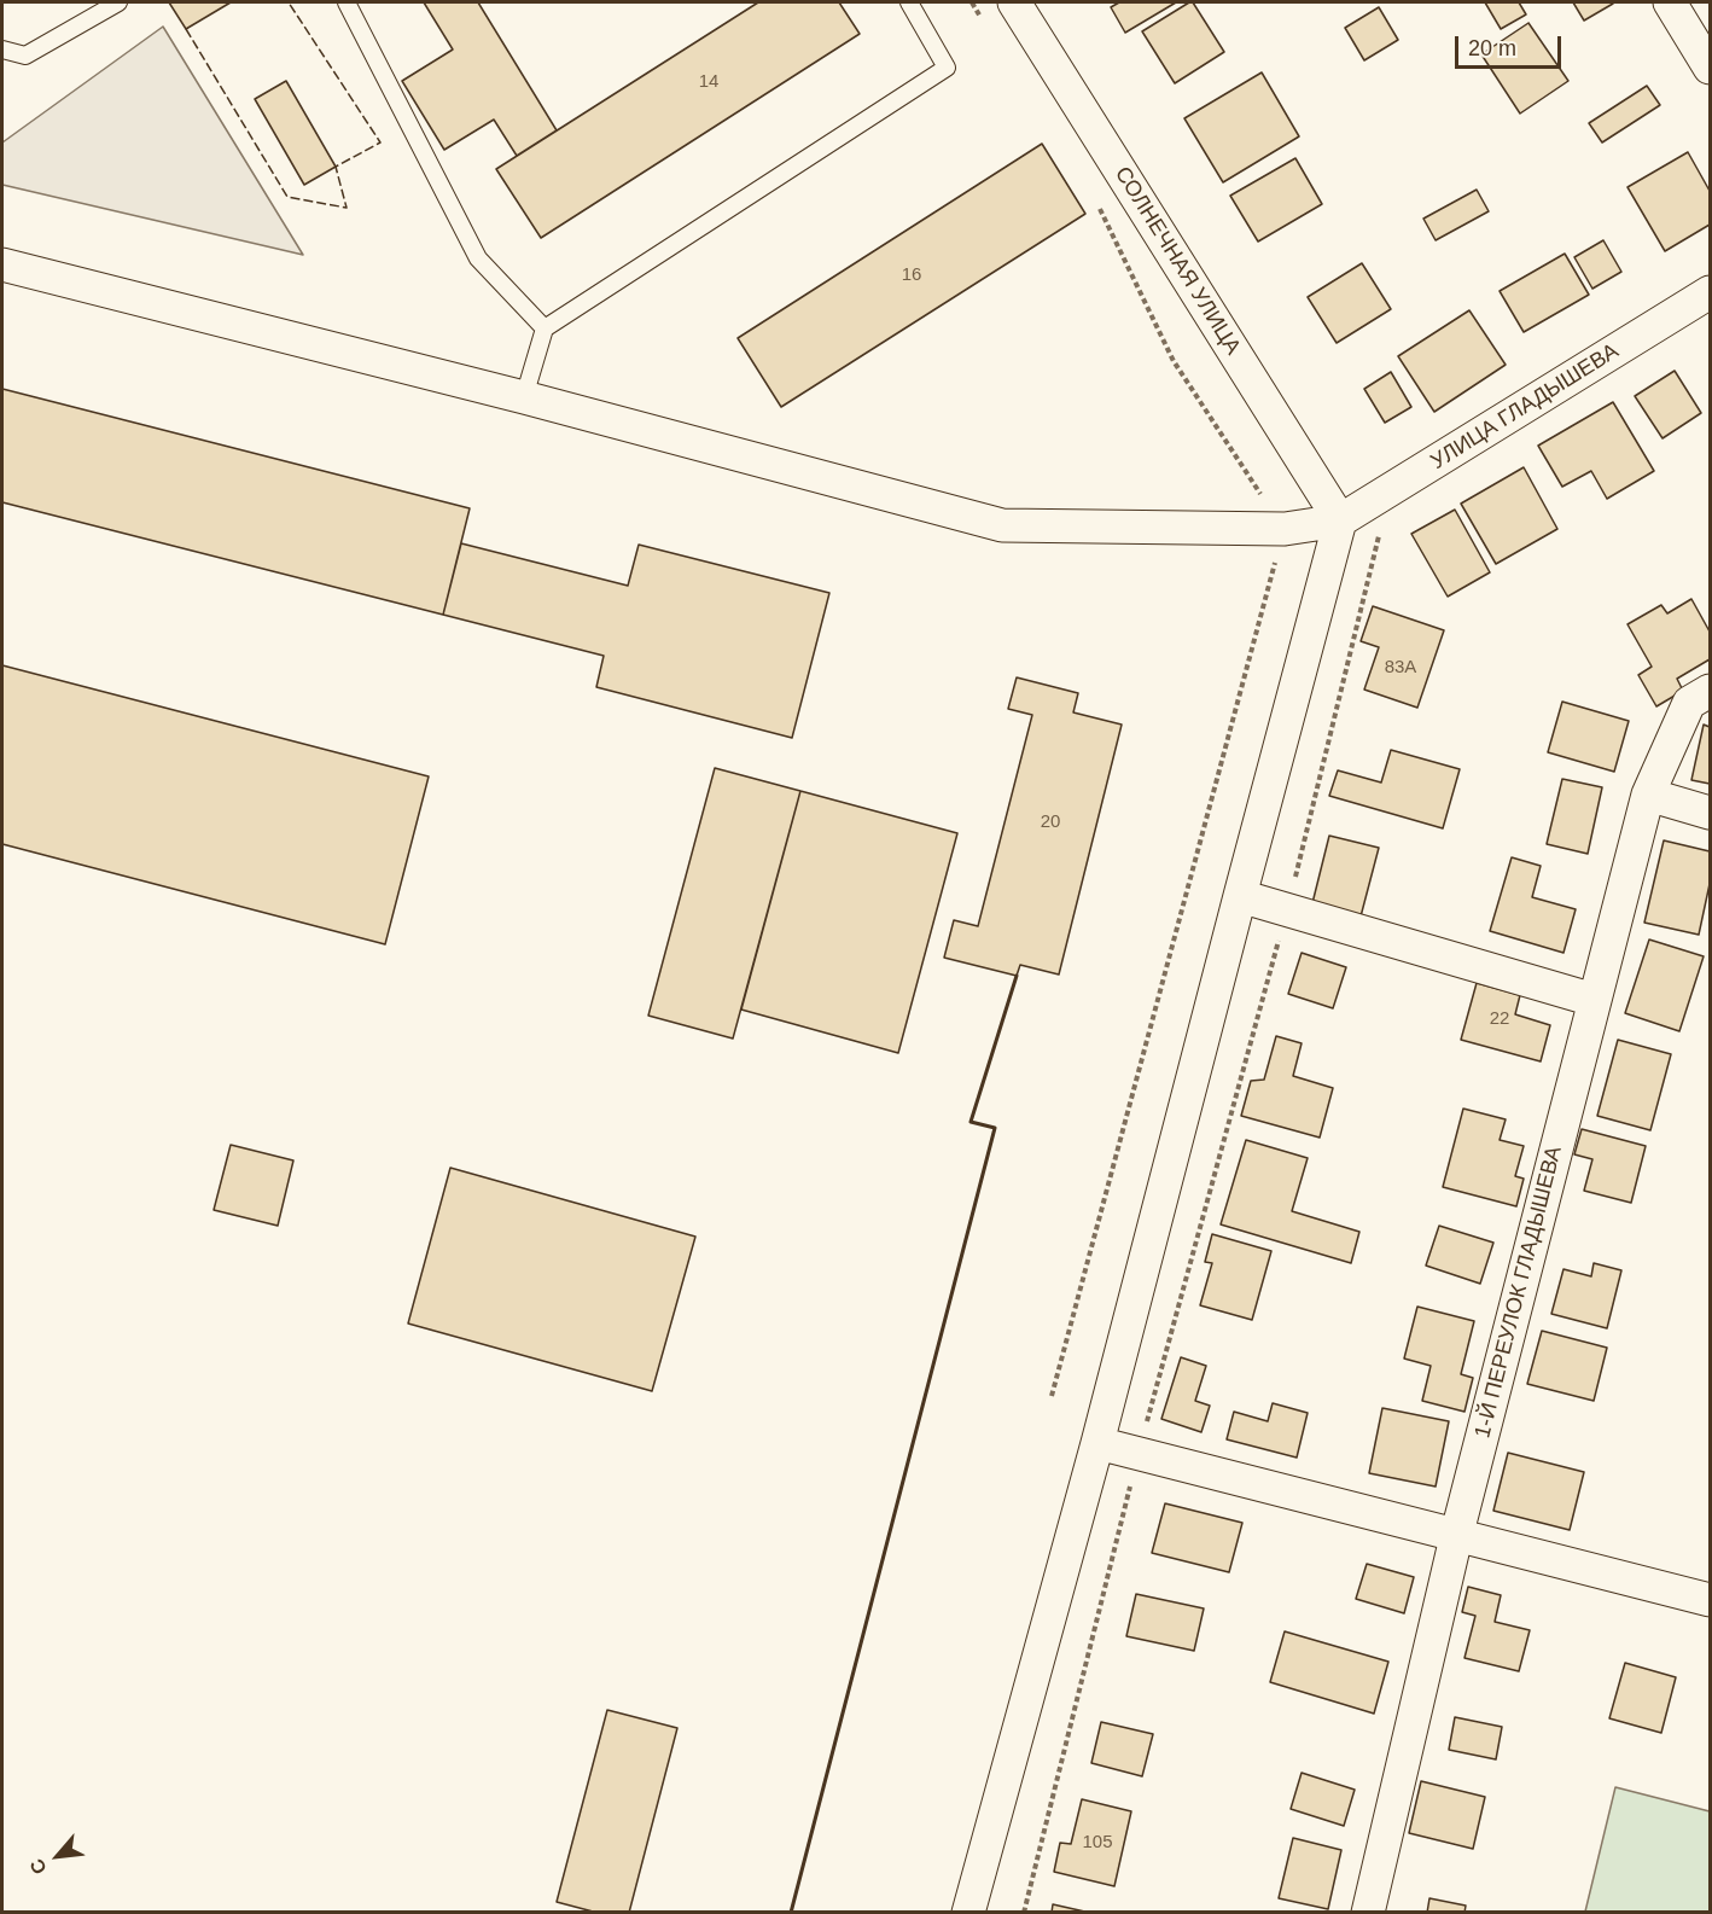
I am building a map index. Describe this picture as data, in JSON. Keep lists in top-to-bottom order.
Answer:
{
  "streets": {
    "street": ["СОЛНЕЧНАЯ УЛИЦА", "УЛИЦА ГЛАДЫШЕВА", "1-Й ПЕРЕУЛОК ГЛАДЫШЕВА"]
  },
  "crossings": [
    ["СОЛНЕЧНАЯ УЛИЦА", "УЛИЦА ГЛАДЫШЕВА"]
  ],
  "house_numbers": [
    "14",
    "16",
    "83А",
    "20",
    "22",
    "105"
  ],
  "scale_bar": "20 m",
  "north": "bottom left"
}
